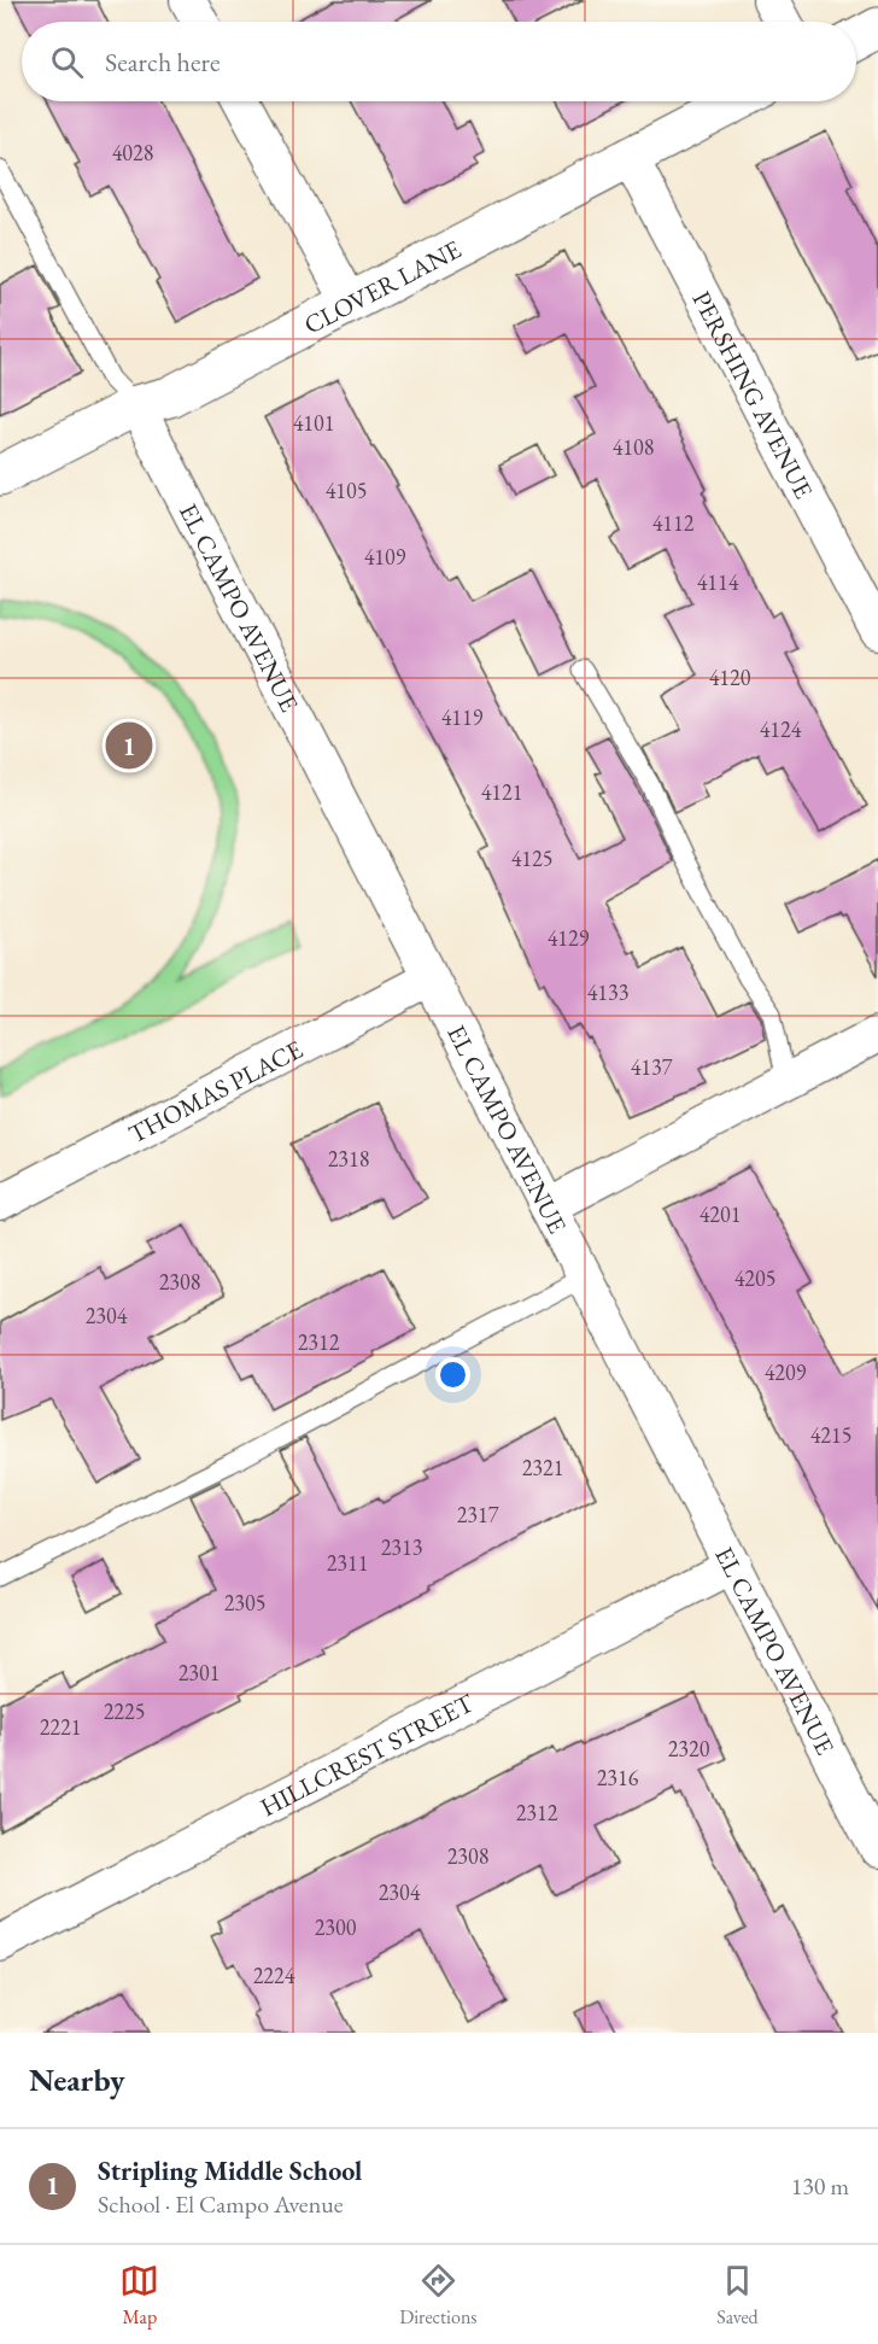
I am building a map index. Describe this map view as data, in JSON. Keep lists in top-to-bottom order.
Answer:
{
  "streets": {
    "street": [
      "CLOVER LANE",
      "PERSHING AVENUE",
      "EL CAMPO AVENUE",
      "THOMAS PLACE",
      "HILLCREST STREET"
    ]
  },
  "crossings": [
    ["CLOVER LANE", "PERSHING AVENUE"],
    ["CLOVER LANE", "EL CAMPO AVENUE"],
    ["EL CAMPO AVENUE", "THOMAS PLACE"],
    ["EL CAMPO AVENUE", "HILLCREST STREET"]
  ],
  "house_numbers": [
    "4028",
    "4101",
    "4108",
    "4105",
    "4112",
    "4109",
    "4114",
    "4120",
    "4119",
    "4124",
    "4121",
    "4125",
    "4129",
    "4133",
    "4137",
    "2318",
    "4201",
    "4205",
    "2308",
    "2304",
    "2312",
    "4209",
    "4215",
    "2321",
    "2317",
    "2313",
    "2311",
    "2305",
    "2301",
    "2225",
    "2221",
    "2320",
    "2316",
    "2312",
    "2308",
    "2304",
    "2300",
    "2224"
  ],
  "page": {
    "search": "Search here",
    "pins": "1",
    "heading": "Nearby",
    "list": [
      {
        "mark": "1",
        "name": "Stripling Middle School",
        "note": "School · El Campo Avenue",
        "value": "130 m"
      }
    ],
    "nav": ["Map", "Directions", "Saved"]
  }
}
